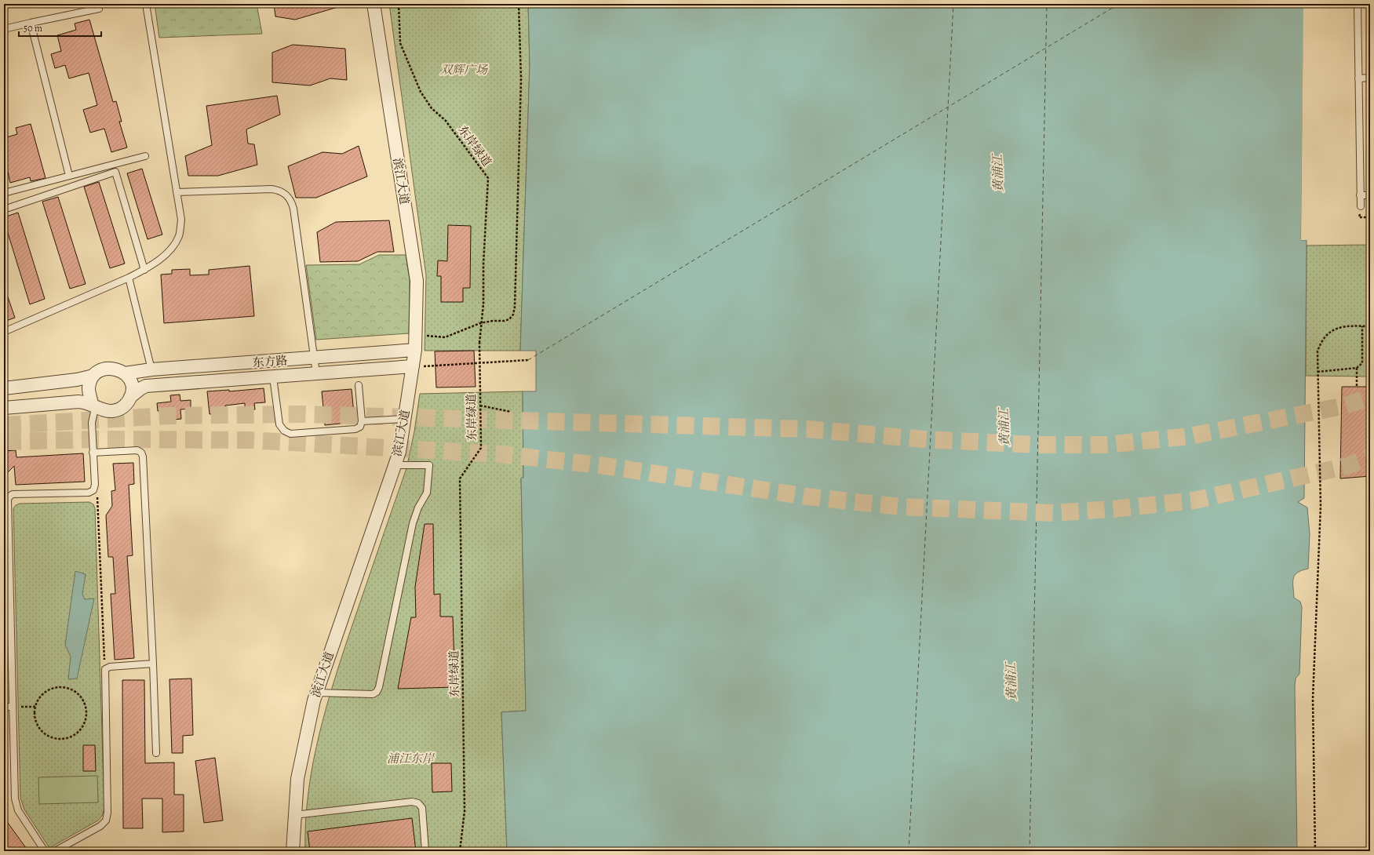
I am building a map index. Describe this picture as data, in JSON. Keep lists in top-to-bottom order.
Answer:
{
  "streets": {
    "street": ["滨江大道", "东方路"],
    "path": ["东岸绿道"]
  },
  "crossings": [
    ["滨江大道", "东方路"]
  ],
  "water": ["黄浦江"],
  "parks": ["双辉广场", "浦江东岸"],
  "scale_bar": "50 m"
}
